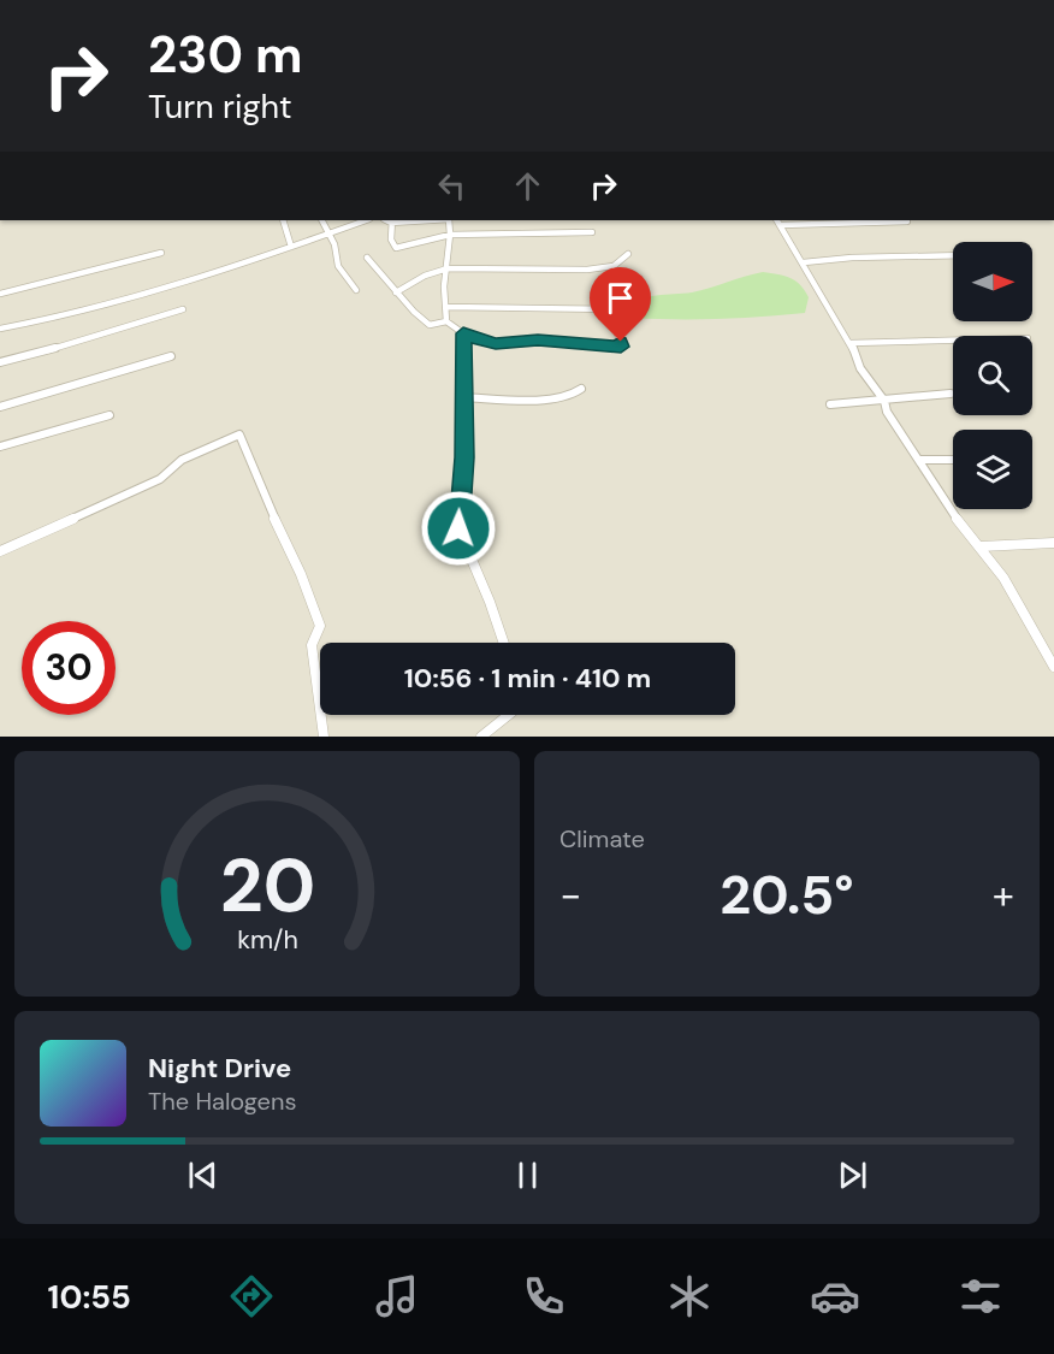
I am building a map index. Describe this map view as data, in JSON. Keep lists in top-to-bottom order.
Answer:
{
  "north": "right",
  "page": {
    "turn": ["230 m", "Turn right"],
    "limit": "30",
    "trip": "10:56 · 1 min · 410 m",
    "tile": "Climate",
    "heat": ["−", "20.5°", "+"],
    "song": ["Night Drive", "The Halogens"],
    "tabs": "10:55",
    "gauge": ["20", "km/h"]
  }
}
